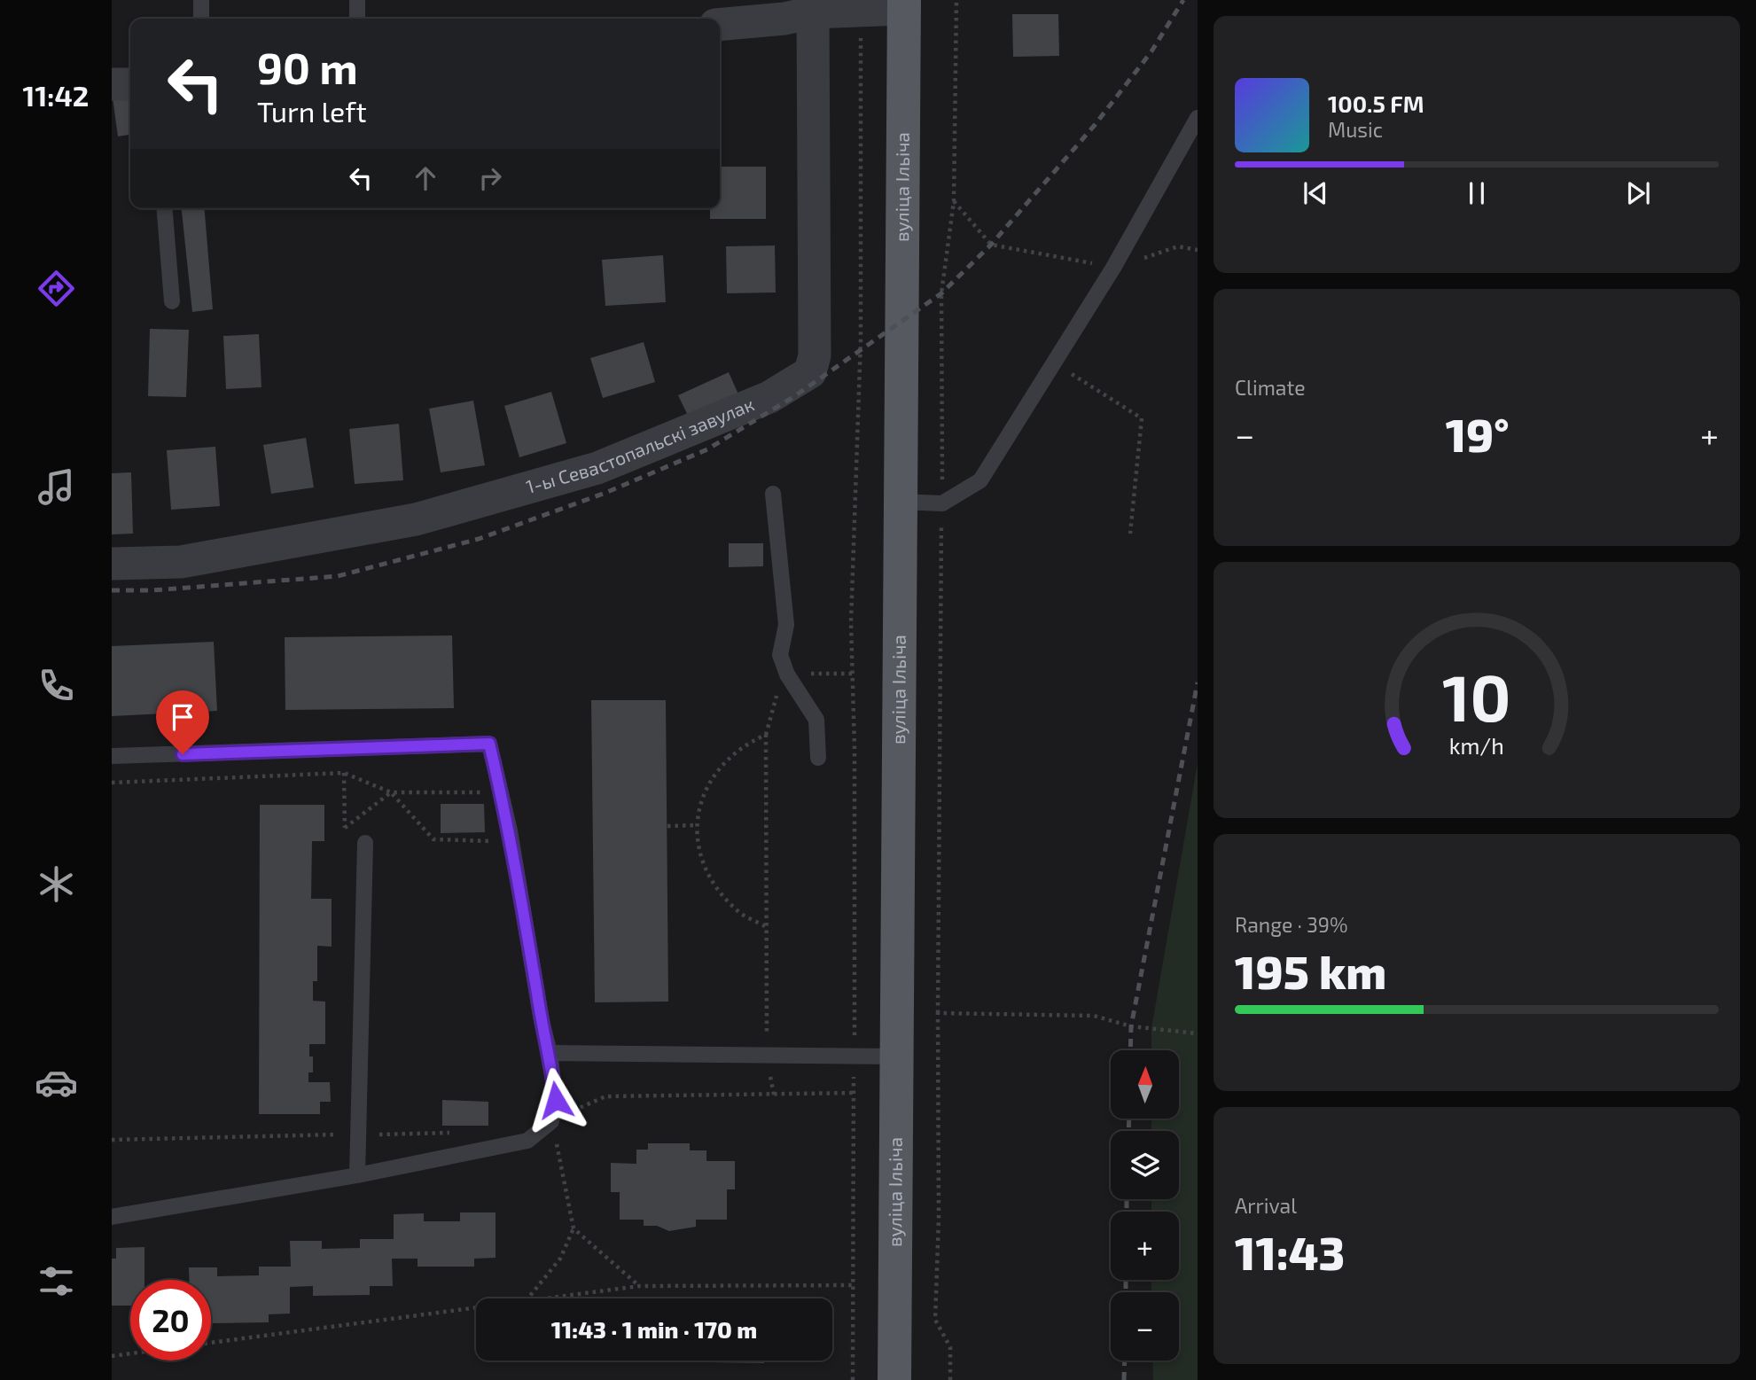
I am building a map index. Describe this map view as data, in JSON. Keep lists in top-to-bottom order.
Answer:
{
  "streets": {
    "main road": ["вуліца Ільіча"],
    "street": ["1-ы Севастопальскі завулак"]
  },
  "north": "top",
  "page": {
    "tabs": "11:42",
    "turn": ["90 m", "Turn left"],
    "song": ["100.5 FM", "Music"],
    "tile": [
      "Climate",
      ["Range · 39%", "195 km"],
      ["Arrival", "11:43"]
    ],
    "heat": ["−", "19°", "+"],
    "map_buttons": ["+", "−"],
    "limit": "20",
    "trip": "11:43 · 1 min · 170 m",
    "gauge": ["10", "km/h"]
  }
}
